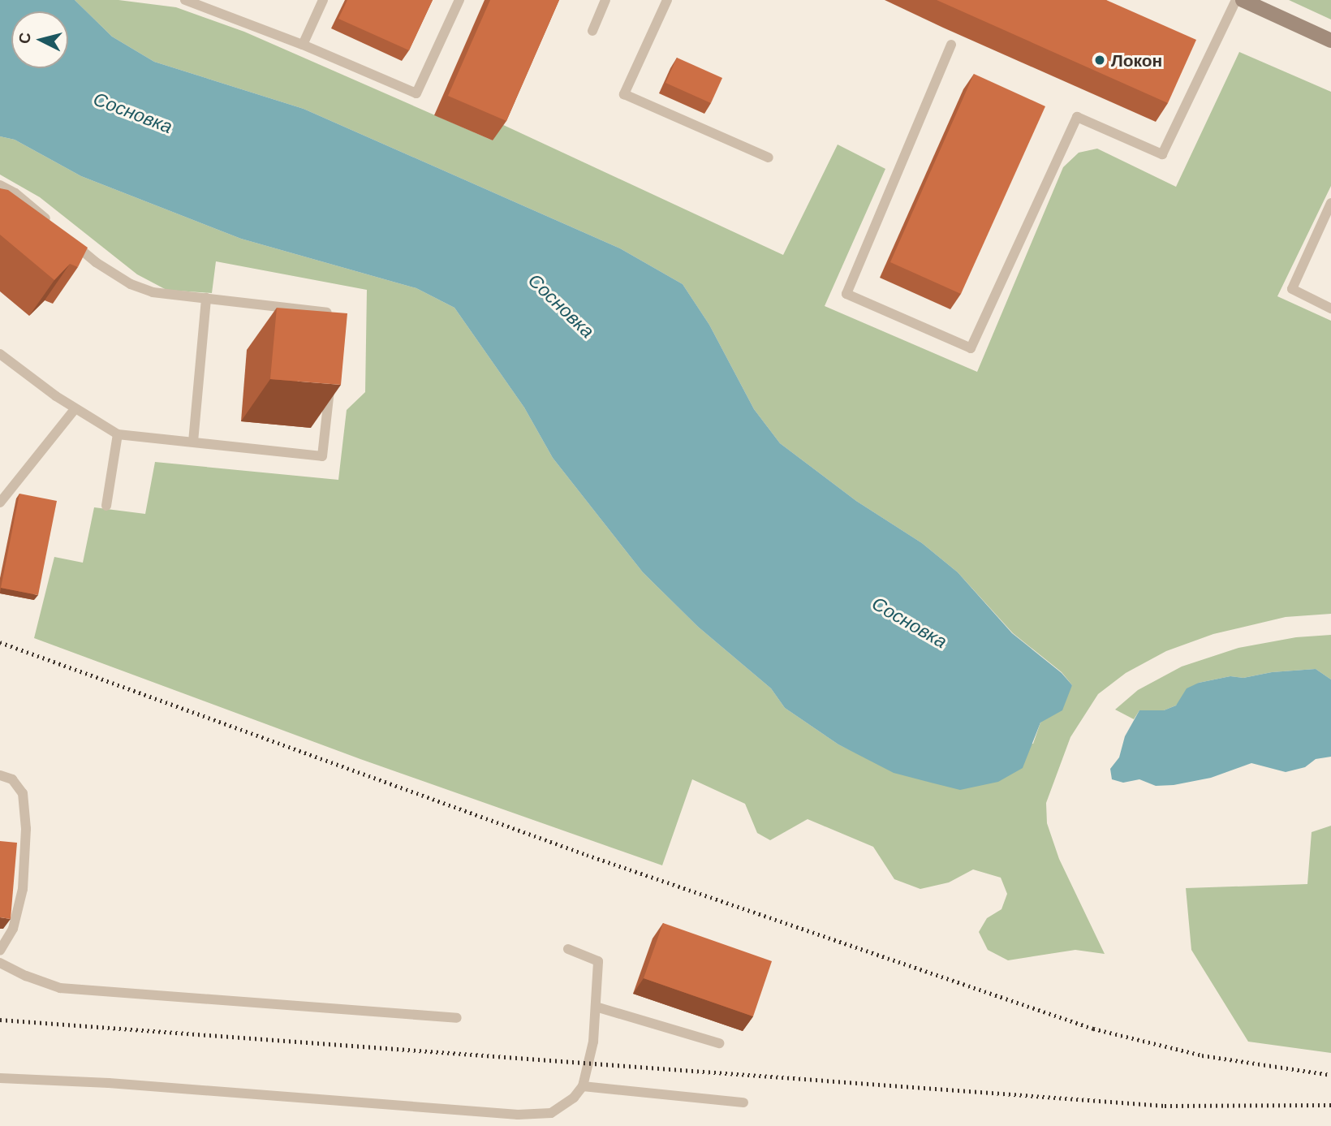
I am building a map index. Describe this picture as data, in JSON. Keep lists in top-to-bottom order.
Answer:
{
  "water": ["Сосновка"],
  "places": ["Локон"],
  "north": "left"
}
